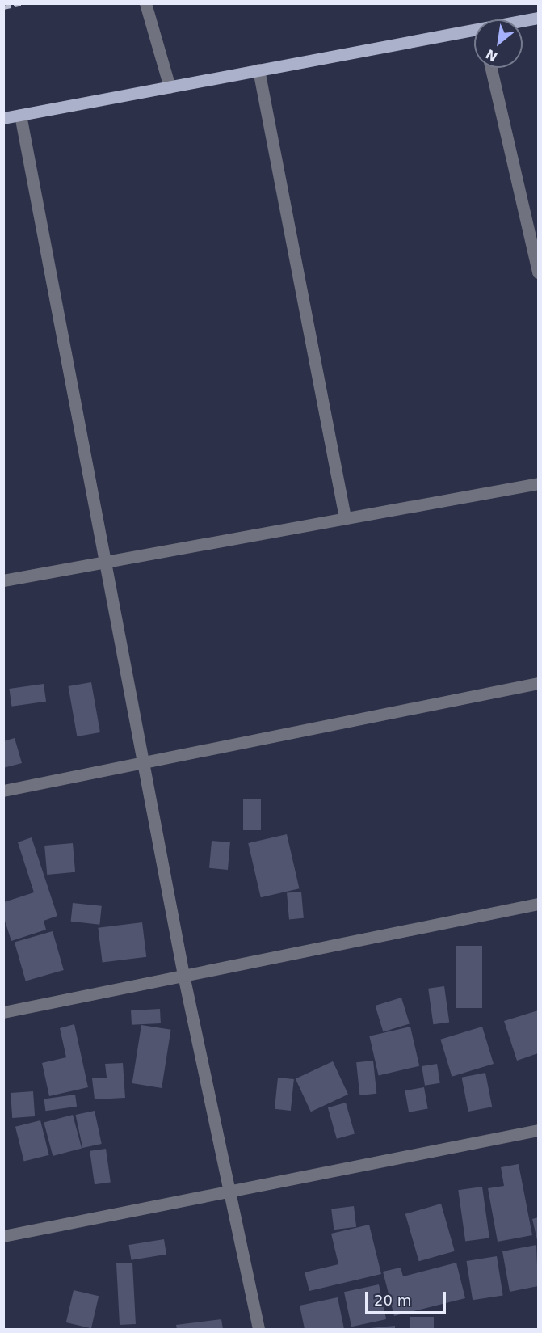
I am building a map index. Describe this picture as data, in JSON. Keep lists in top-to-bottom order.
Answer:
{
  "scale_bar": "20 m",
  "north": "bottom left"
}
